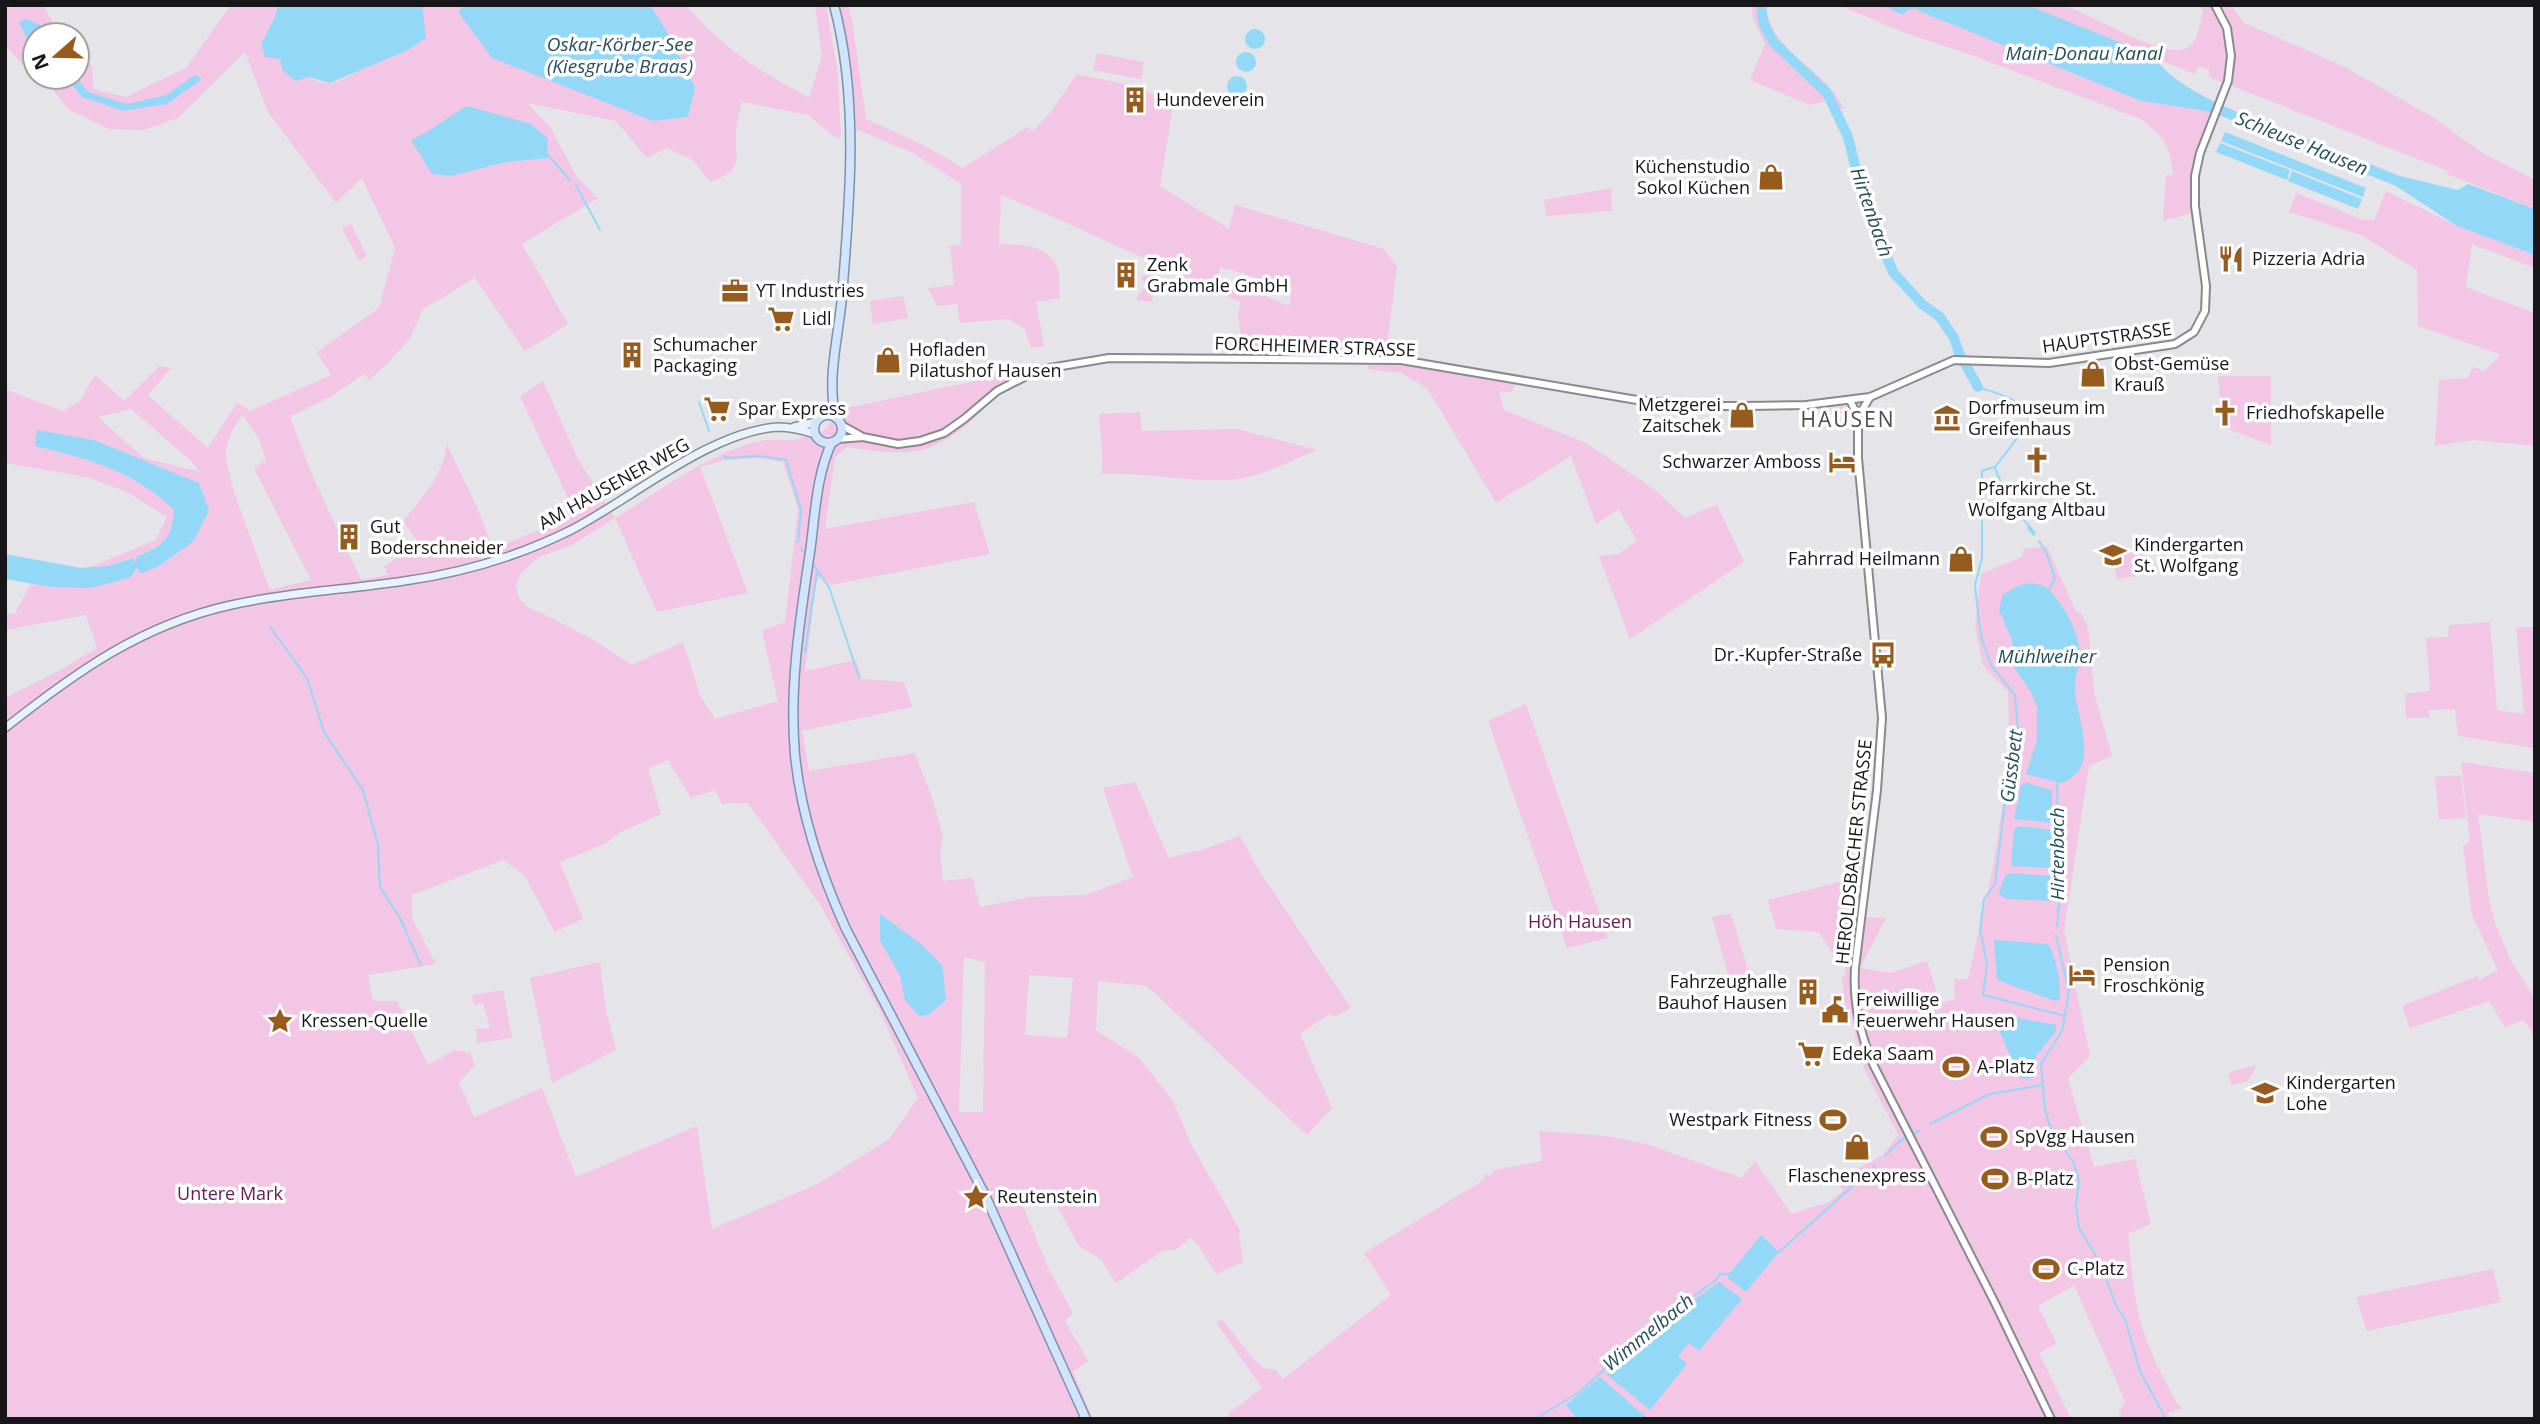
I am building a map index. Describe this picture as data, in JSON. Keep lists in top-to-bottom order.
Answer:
{
  "streets": {
    "main road": ["AM HAUSENER WEG"],
    "street": ["HAUPTSTRASSE", "FORCHHEIMER STRASSE", "HEROLDSBACHER STRASSE"]
  },
  "crossings": [
    ["HAUPTSTRASSE", "FORCHHEIMER STRASSE"],
    ["FORCHHEIMER STRASSE", "HEROLDSBACHER STRASSE"]
  ],
  "districts": ["HAUSEN"],
  "water": [
    "Oskar-Körber-See (Kiesgrube Braas)",
    "Main-Donau Kanal",
    "Schleuse Hausen",
    "Hirtenbach",
    "Mühlweiher",
    "Güssbett",
    "Wimmelbach"
  ],
  "parks": ["Höh Hausen", "Untere Mark"],
  "places": {
    "building": [
      "Hundeverein",
      "Zenk Grabmale GmbH",
      "Schumacher Packaging",
      "Gut Boderschneider",
      "Fahrzeughalle Bauhof Hausen"
    ],
    "shop": [
      "Küchenstudio Sokol Küchen",
      "Hofladen Pilatushof Hausen",
      "Obst-Gemüse Krauß",
      "Metzgerei Zaitschek",
      "Fahrrad Heilmann",
      "Flaschenexpress"
    ],
    "restaurant": ["Pizzeria Adria"],
    "office": ["YT Industries"],
    "supermarket": ["Lidl", "Spar Express", "Edeka Saam"],
    "church": ["Friedhofskapelle", "Pfarrkirche St. Wolfgang Altbau"],
    "museum": ["Dorfmuseum im Greifenhaus"],
    "hotel": ["Schwarzer Amboss", "Pension Froschkönig"],
    "school or university": ["Kindergarten St. Wolfgang", "Kindergarten Lohe"],
    "bus stop": ["Dr.-Kupfer-Straße"],
    "public building": ["Freiwillige Feuerwehr Hausen"],
    "place": ["Kressen-Quelle", "Reutenstein"],
    "sports": [
      "A-Platz",
      "Westpark Fitness",
      "SpVgg Hausen",
      "B-Platz",
      "C-Platz"
    ]
  },
  "north": "left"
}
